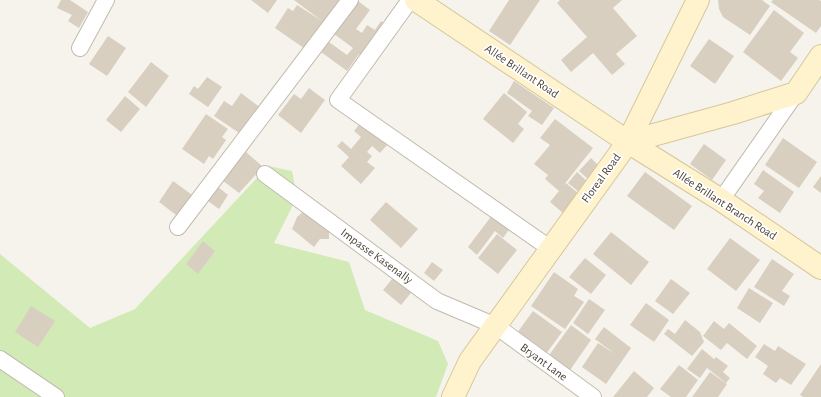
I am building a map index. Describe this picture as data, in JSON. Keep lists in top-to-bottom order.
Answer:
{
  "streets": {
    "main road": ["Allée Brillant Road", "Floreal Road", "Allée Brillant Branch Road"],
    "street": ["Impasse Kasenally", "Bryant Lane"]
  },
  "crossings": [
    ["Allée Brillant Road", "Floreal Road"],
    ["Allée Brillant Road", "Allée Brillant Branch Road"],
    ["Floreal Road", "Allée Brillant Branch Road"],
    ["Floreal Road", "Impasse Kasenally"],
    ["Floreal Road", "Bryant Lane"],
    ["Impasse Kasenally", "Bryant Lane"]
  ]
}
